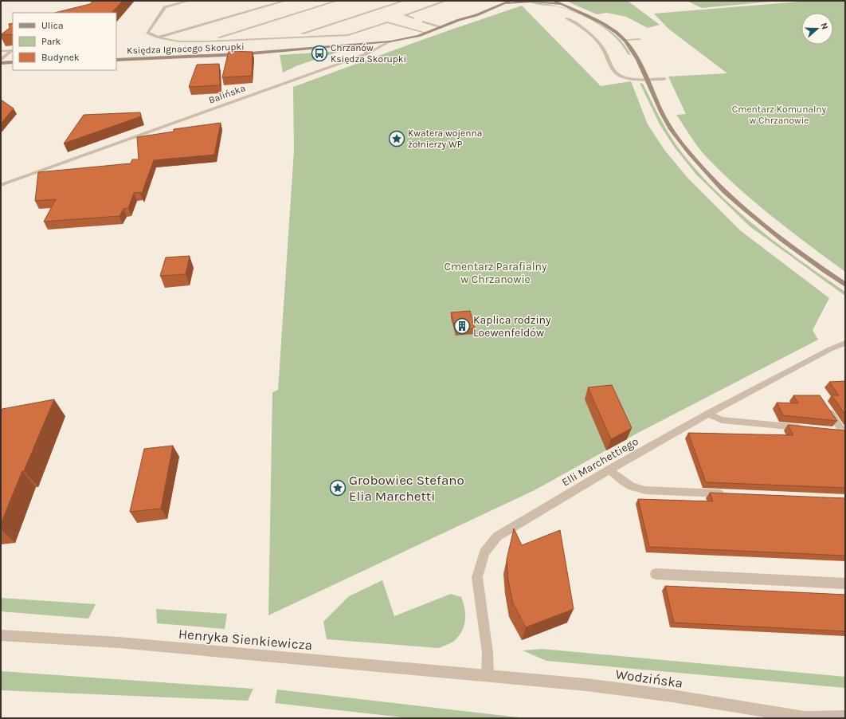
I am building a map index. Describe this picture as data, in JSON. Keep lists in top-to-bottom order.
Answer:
{
  "streets": {
    "main road": ["Księdza Ignacego Skorupki", "Balińska"],
    "street": ["Elli Marchettiego", "Henryka Sienkiewicza", "Wodzińska"]
  },
  "crossings": [
    ["Księdza Ignacego Skorupki", "Balińska"],
    ["Elli Marchettiego", "Henryka Sienkiewicza"],
    ["Elli Marchettiego", "Wodzińska"],
    ["Henryka Sienkiewicza", "Wodzińska"]
  ],
  "parks": ["Cmentarz Komunalny w Chrzanowie", "Cmentarz Parafialny w Chrzanowie"],
  "places": {
    "bus stop": ["Chrzanów Księdza Skorupki"],
    "place": ["Kwatera wojenna żołnierzy WP", "Grobowiec Stefano Elia Marchetti"],
    "building": ["Kaplica rodziny Loewenfeldów"]
  },
  "legend": ["Ulica", "Park", "Budynek"],
  "north": "right"
}
